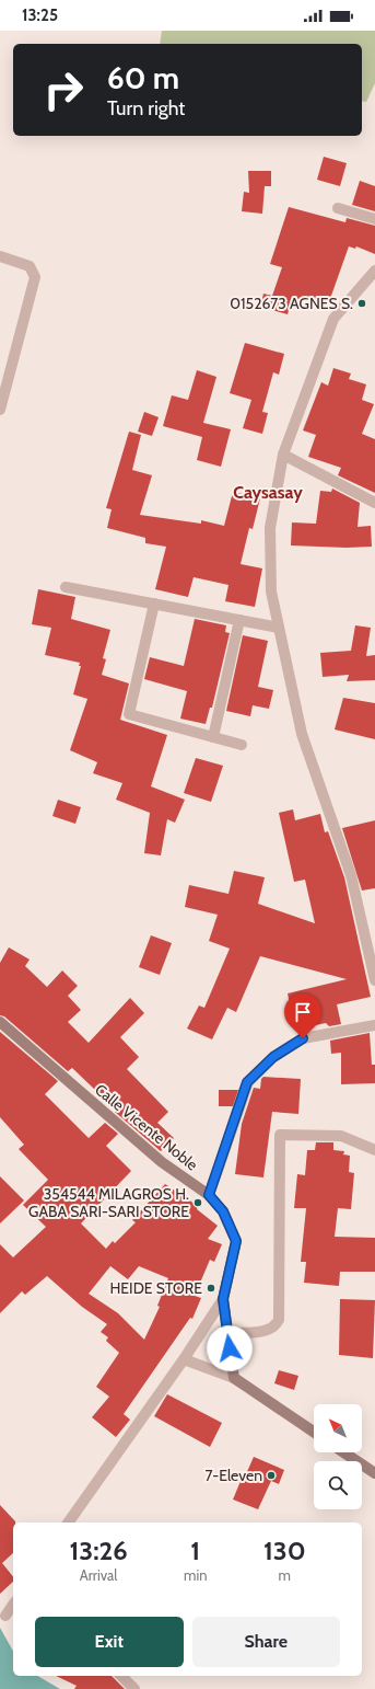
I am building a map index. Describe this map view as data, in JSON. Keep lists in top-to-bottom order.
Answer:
{
  "streets": {
    "main road": ["Calle Vicente Noble"]
  },
  "districts": ["Caysasay"],
  "places": [
    "0152673 AGNES S.",
    "354544 MILAGROS H. GABA SARI-SARI STORE",
    "HEIDE STORE",
    "7-Eleven"
  ],
  "north": "top left",
  "page": {
    "status": "13:25",
    "turn": ["60 m", "Turn right"],
    "eta": [
      "13:26",
      "Arrival",
      "1",
      "min",
      "130",
      "m"
    ],
    "buttons": ["Exit", "Share"]
  }
}
